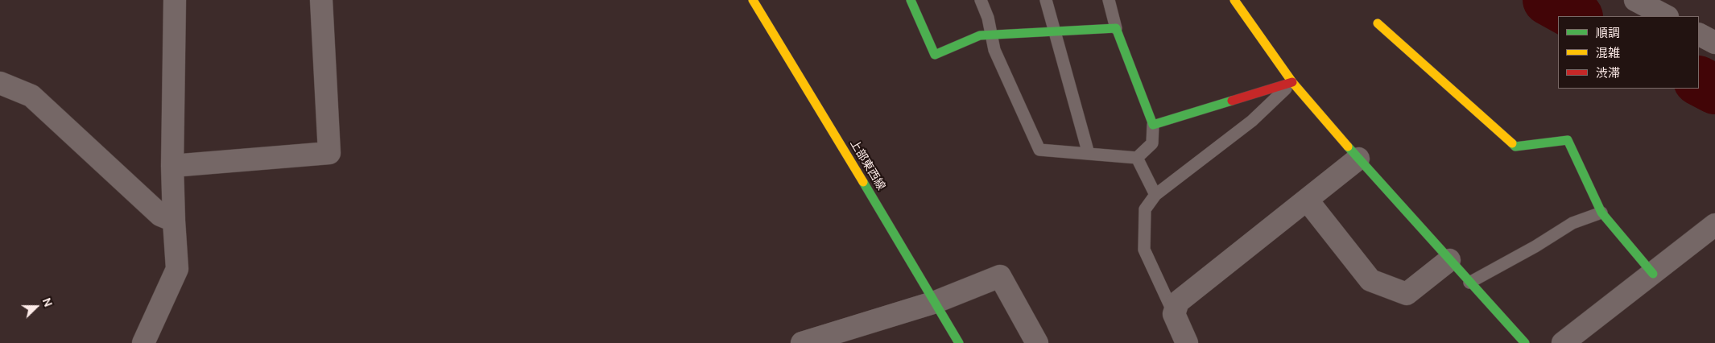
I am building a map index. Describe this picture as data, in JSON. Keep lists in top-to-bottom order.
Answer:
{
  "streets": {
    "street": ["上部東西線"]
  },
  "legend": ["順調", "混雑", "渋滞"],
  "north": "right"
}
